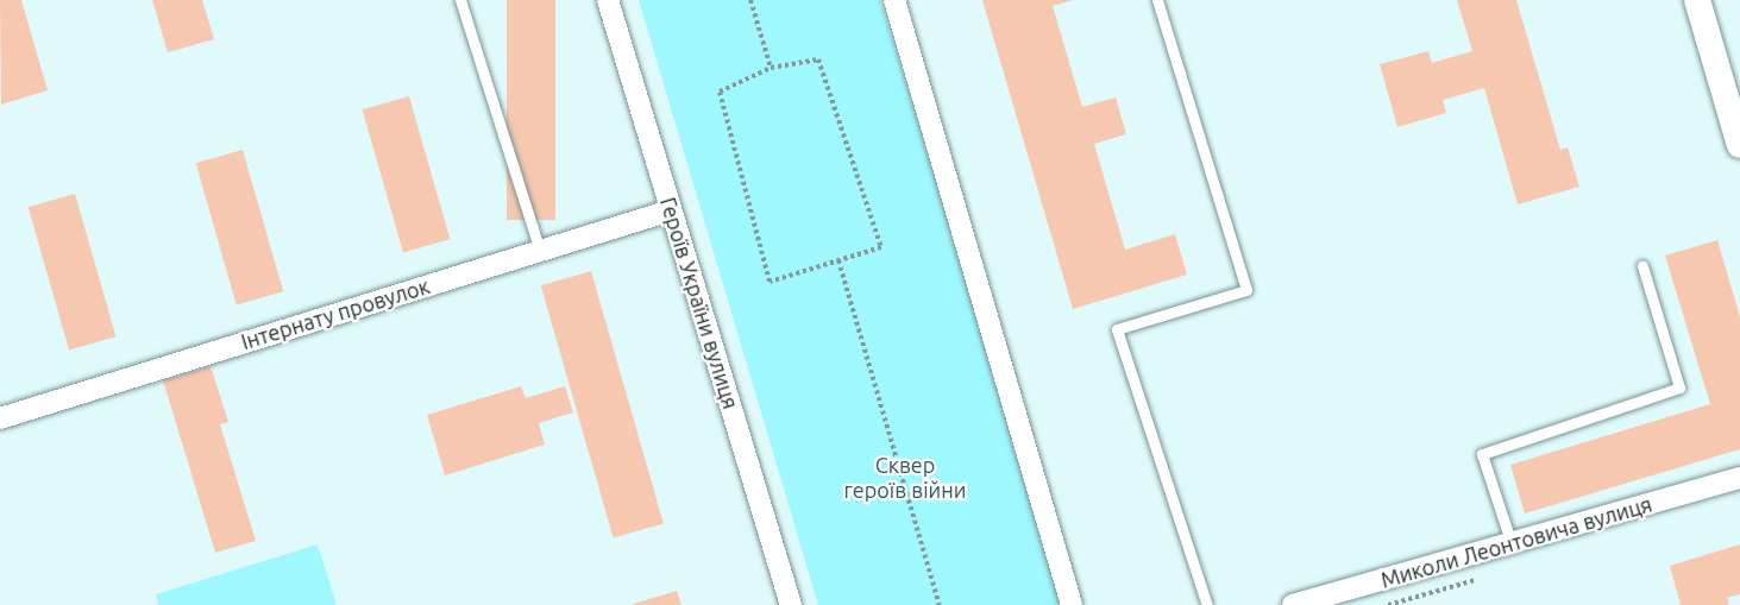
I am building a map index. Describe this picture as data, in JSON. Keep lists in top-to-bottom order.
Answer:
{
  "streets": {
    "street": ["Героїв України вулиця", "Інтернату провулок", "Миколи Леонтовича вулиця"]
  },
  "crossings": [
    ["Героїв України вулиця", "Інтернату провулок"]
  ],
  "parks": ["Сквер героїв війни"]
}
